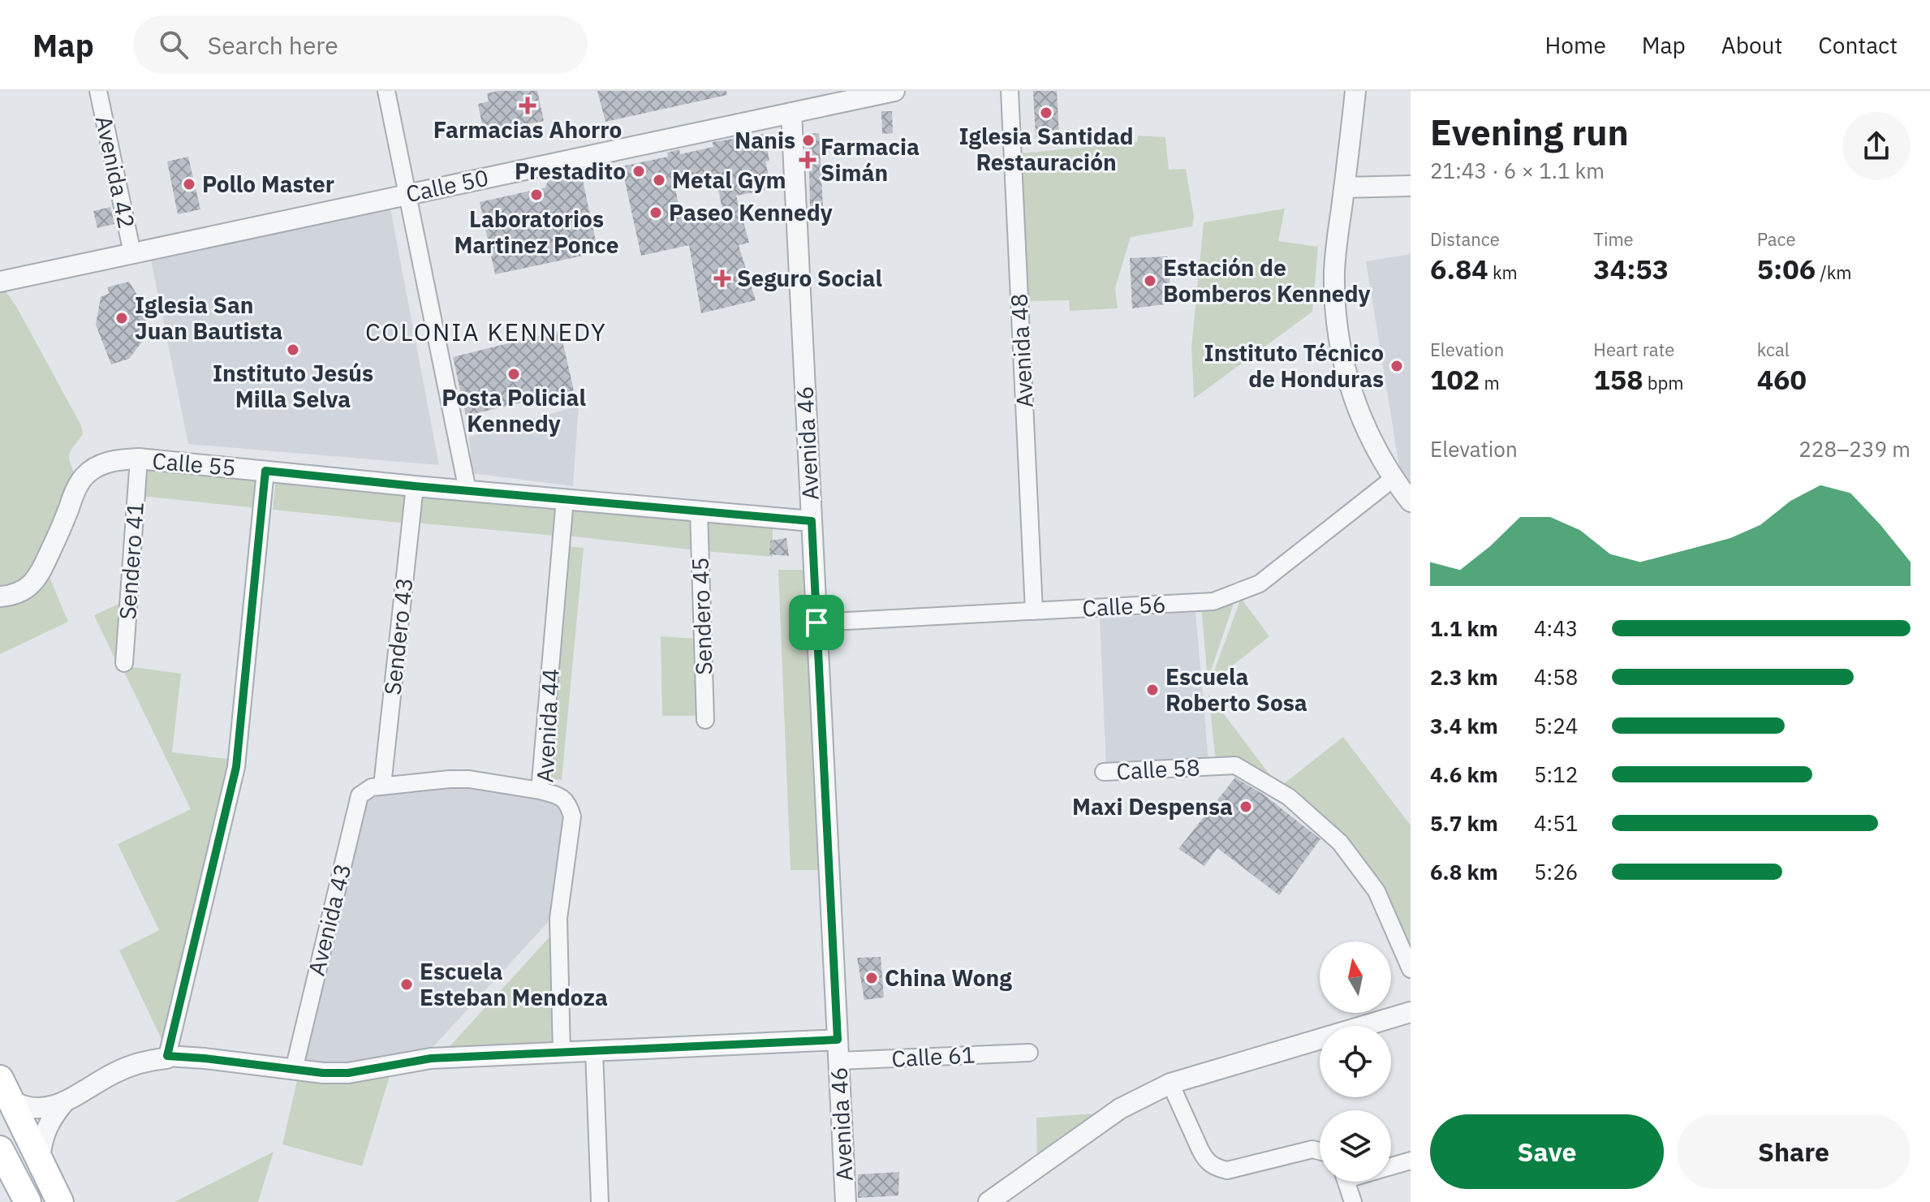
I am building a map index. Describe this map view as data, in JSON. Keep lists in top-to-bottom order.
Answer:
{
  "streets": {
    "street": [
      "Avenida 42",
      "Calle 50",
      "Avenida 48",
      "Avenida 46",
      "Calle 55",
      "Sendero 41",
      "Calle 56",
      "Sendero 45",
      "Sendero 43",
      "Avenida 44",
      "Calle 58",
      "Avenida 43",
      "Calle 61"
    ]
  },
  "crossings": [
    ["Avenida 42", "Calle 50"],
    ["Calle 50", "Avenida 46"],
    ["Avenida 48", "Calle 56"],
    ["Avenida 46", "Calle 55"],
    ["Avenida 46", "Calle 56"],
    ["Avenida 46", "Calle 61"],
    ["Calle 55", "Sendero 41"],
    ["Calle 55", "Sendero 45"],
    ["Calle 55", "Sendero 43"],
    ["Calle 55", "Avenida 44"],
    ["Sendero 43", "Avenida 43"]
  ],
  "districts": ["COLONIA KENNEDY"],
  "places": {
    "health": ["Farmacias Ahorro", "Farmacia Simán", "Seguro Social"],
    "other": [
      "Iglesia Santidad Restauración",
      "Nanis",
      "Prestadito",
      "Metal Gym",
      "Pollo Master",
      "Laboratorios Martinez Ponce",
      "Paseo Kennedy",
      "Estación de Bomberos Kennedy",
      "Iglesia San Juan Bautista",
      "Instituto Jesús Milla Selva",
      "Instituto Técnico de Honduras",
      "Posta Policial Kennedy",
      "Escuela Roberto Sosa",
      "Maxi Despensa",
      "China Wong",
      "Escuela Esteban Mendoza"
    ]
  },
  "north": "top",
  "page": {
    "header": "Map",
    "search": "Search here",
    "nav": [
      "Home",
      "Map",
      "About",
      "Contact"
    ],
    "heading": ["Evening run", "21:43 · 6 × 1.1 km"],
    "stats": [
      ["Distance", "6.84 km"],
      ["Time", "34:53"],
      ["Pace", "5:06 /km"],
      ["Elevation", "102 m"],
      ["Heart rate", "158 bpm"],
      ["kcal", "460"]
    ],
    "chart": ["Elevation", "228–239 m"],
    "list": [
      {
        "name": "1.1 km",
        "note": "4:43"
      },
      {
        "name": "2.3 km",
        "note": "4:58"
      },
      {
        "name": "3.4 km",
        "note": "5:24"
      },
      {
        "name": "4.6 km",
        "note": "5:12"
      },
      {
        "name": "5.7 km",
        "note": "4:51"
      },
      {
        "name": "6.8 km",
        "note": "5:26"
      }
    ],
    "buttons": ["Save", "Share"]
  }
}
